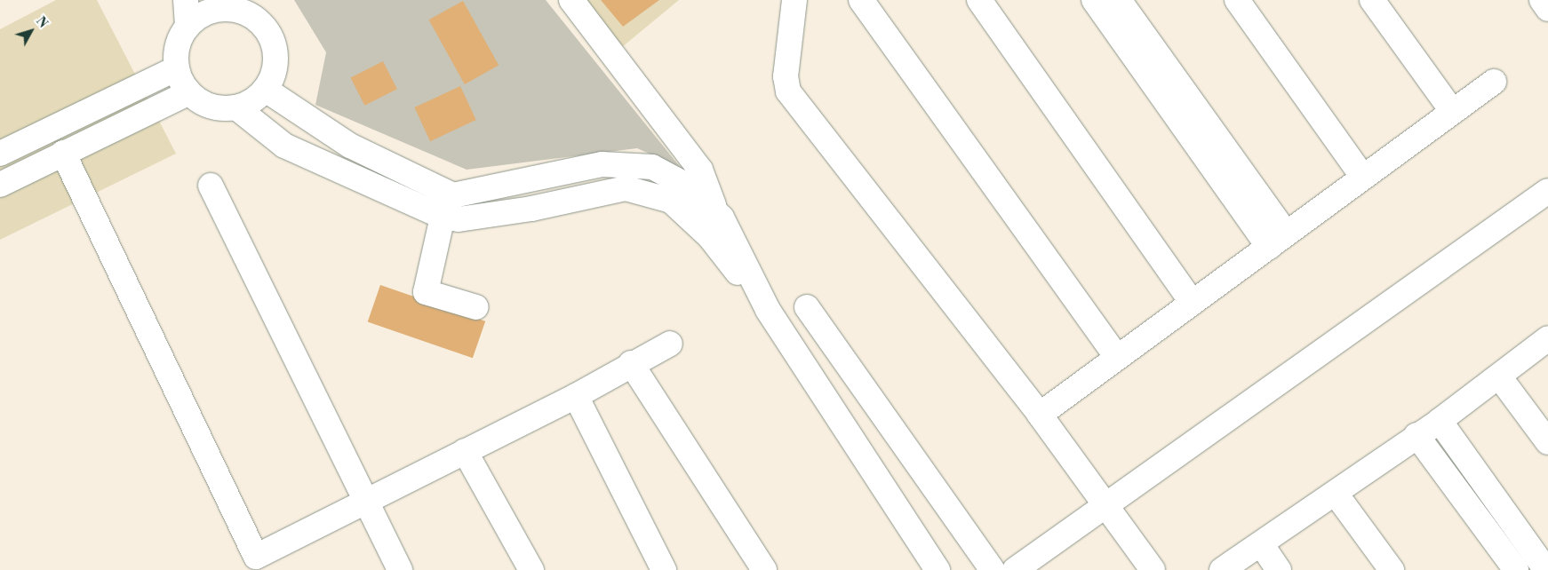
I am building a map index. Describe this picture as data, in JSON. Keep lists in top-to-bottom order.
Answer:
{
  "north": "top right"
}
